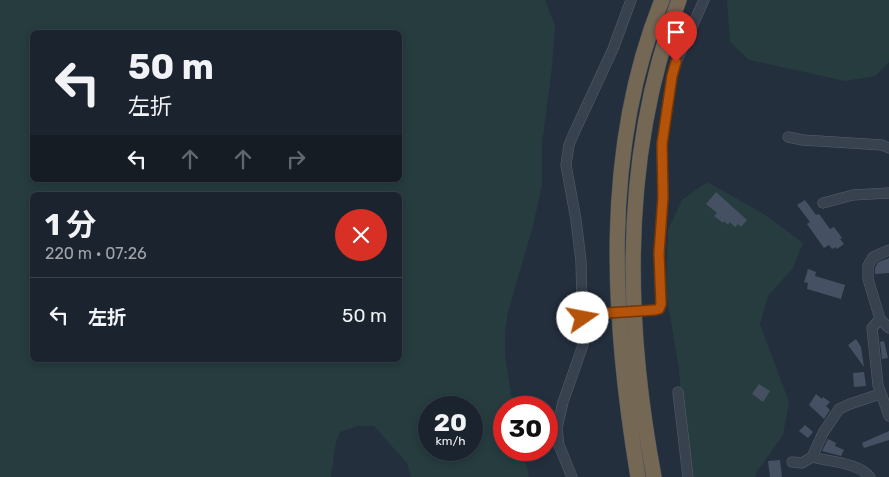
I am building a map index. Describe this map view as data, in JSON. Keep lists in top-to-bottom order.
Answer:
{
  "page": {
    "turn": ["50 m", "左折"],
    "heading": ["1 分", "220 m · 07:26"],
    "list": [
      {
        "name": "左折",
        "value": "50 m"
      }
    ],
    "speed": "20 km/h",
    "limit": "30"
  }
}
